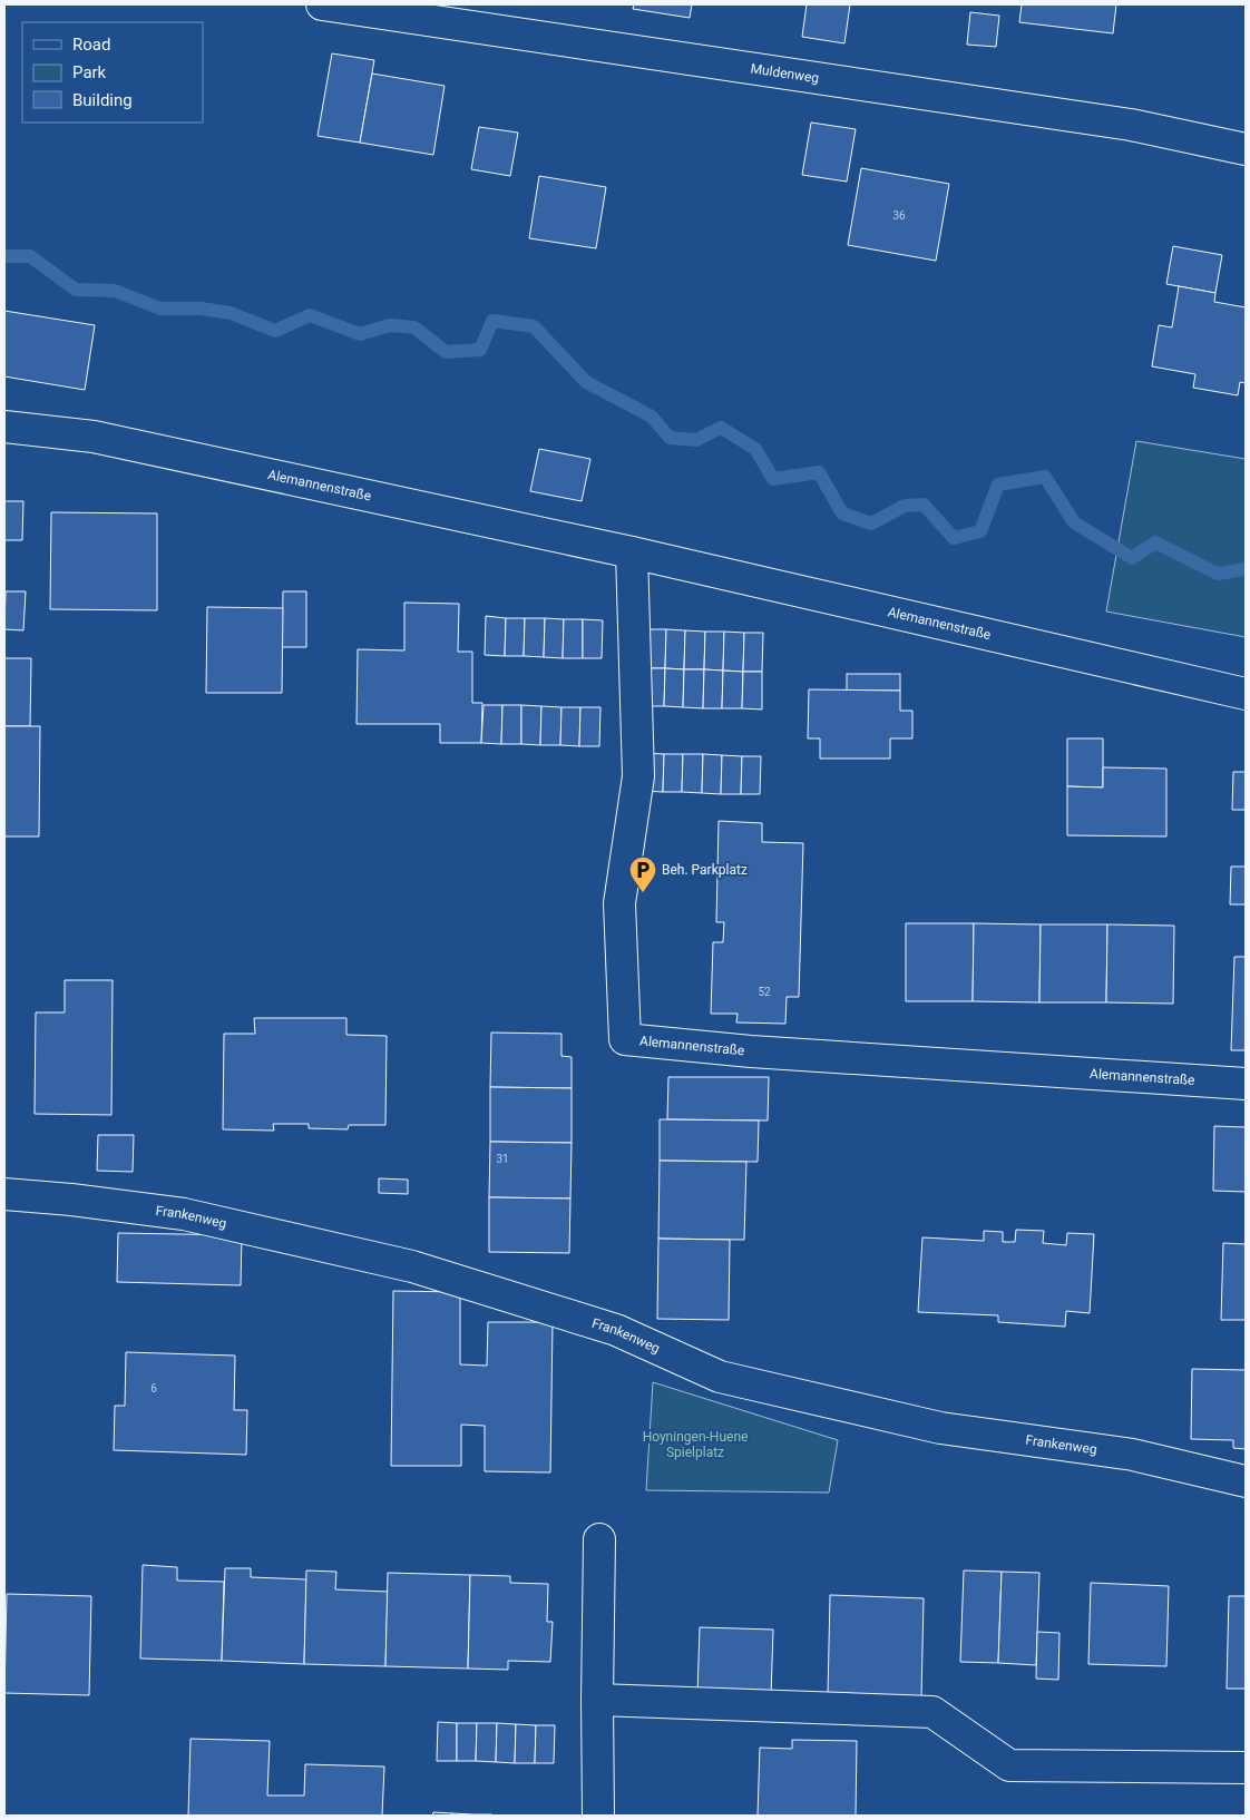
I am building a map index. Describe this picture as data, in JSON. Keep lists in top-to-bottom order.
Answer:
{
  "streets": {
    "street": ["Muldenweg", "Alemannenstraße", "Frankenweg"]
  },
  "parks": ["Hoyningen-Huene Spielplatz"],
  "places": {
    "parking": ["Beh. Parkplatz"]
  },
  "house_numbers": [
    "36",
    "52",
    "31",
    "6"
  ],
  "legend": ["Road", "Park", "Building"]
}
